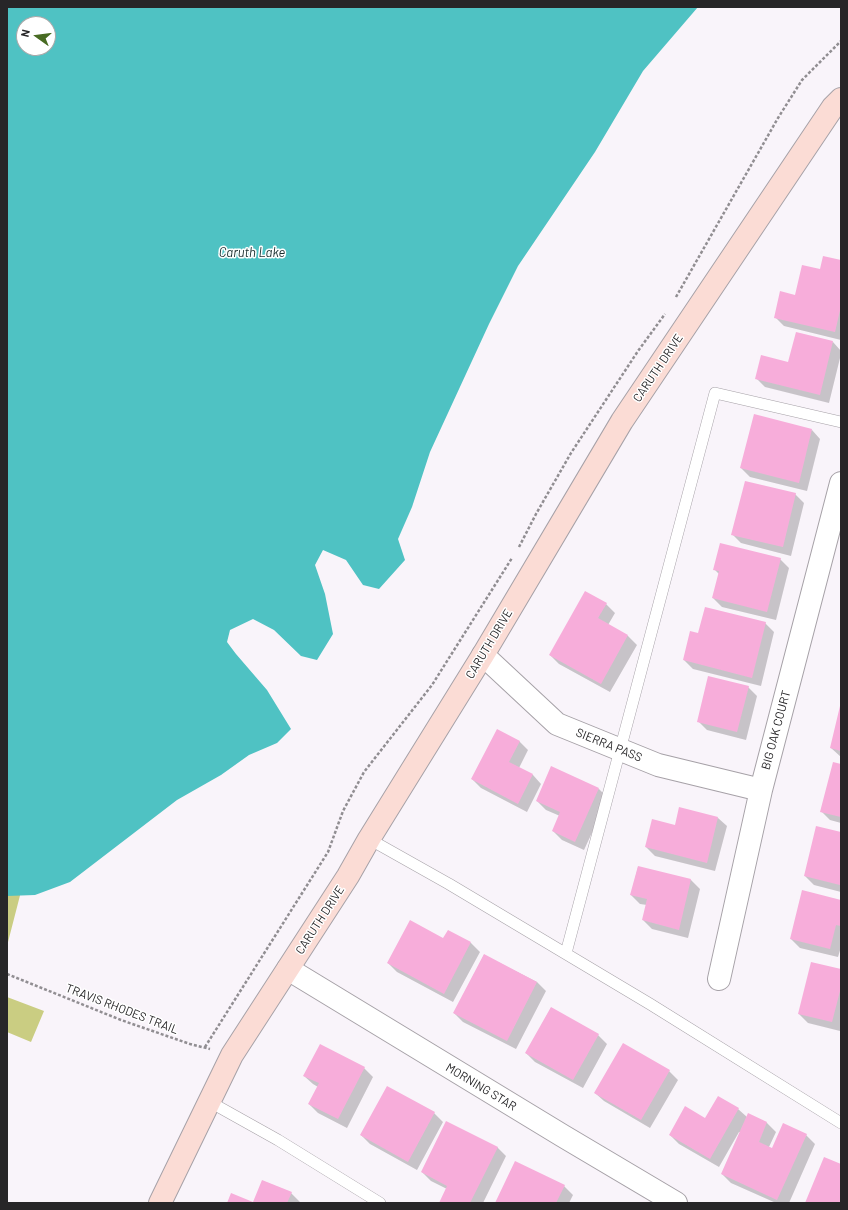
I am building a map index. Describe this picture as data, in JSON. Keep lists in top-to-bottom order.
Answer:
{
  "streets": {
    "street": [
      "CARUTH DRIVE",
      "BIG OAK COURT",
      "SIERRA PASS",
      "MORNING STAR"
    ],
    "path": ["TRAVIS RHODES TRAIL"]
  },
  "crossings": [
    ["CARUTH DRIVE", "SIERRA PASS"],
    ["CARUTH DRIVE", "TRAVIS RHODES TRAIL"],
    ["CARUTH DRIVE", "MORNING STAR"],
    ["BIG OAK COURT", "SIERRA PASS"]
  ],
  "water": ["Caruth Lake"],
  "north": "left"
}
